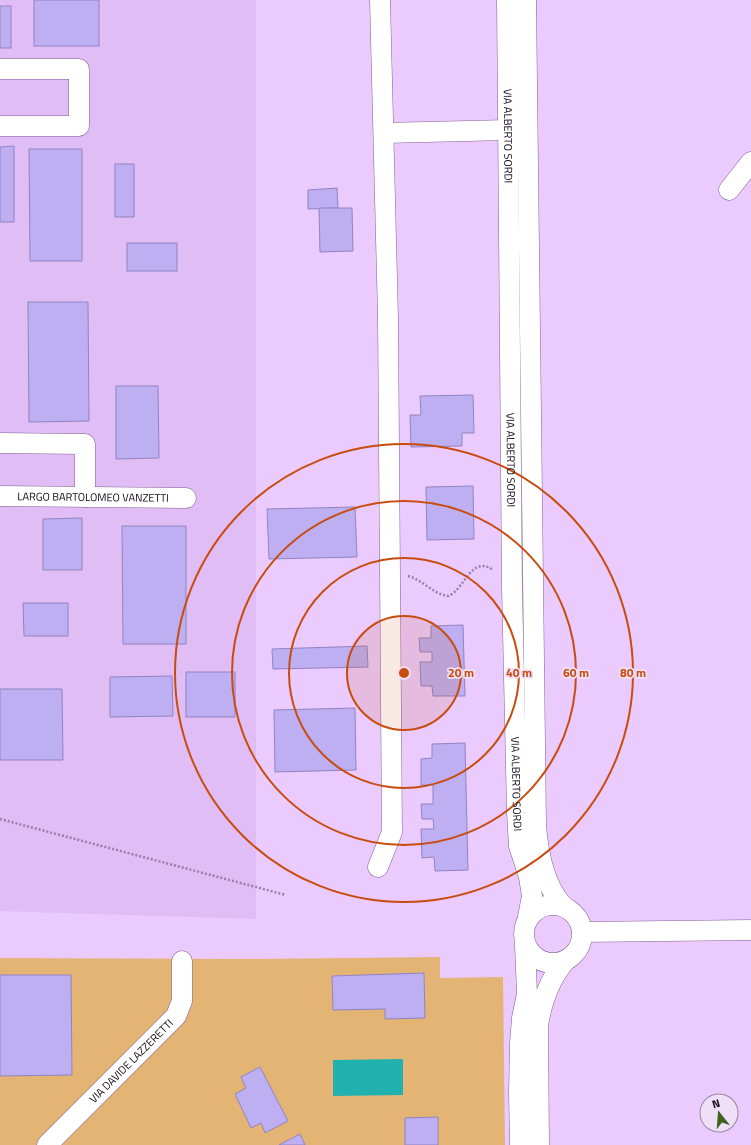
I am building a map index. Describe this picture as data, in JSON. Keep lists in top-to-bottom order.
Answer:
{
  "streets": {
    "street": ["VIA ALBERTO SORDI", "LARGO BARTOLOMEO VANZETTI", "VIA DAVIDE LAZZERETTI"]
  },
  "north": "top",
  "rings": [
    "20 m",
    "40 m",
    "60 m",
    "80 m"
  ]
}
